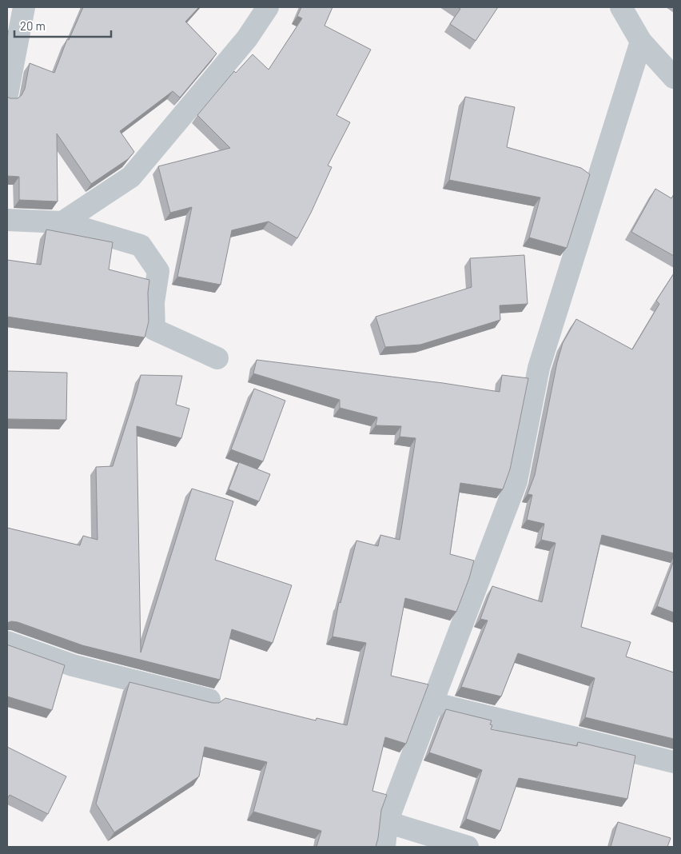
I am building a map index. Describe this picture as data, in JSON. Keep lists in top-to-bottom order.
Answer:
{
  "scale_bar": "20 m"
}
